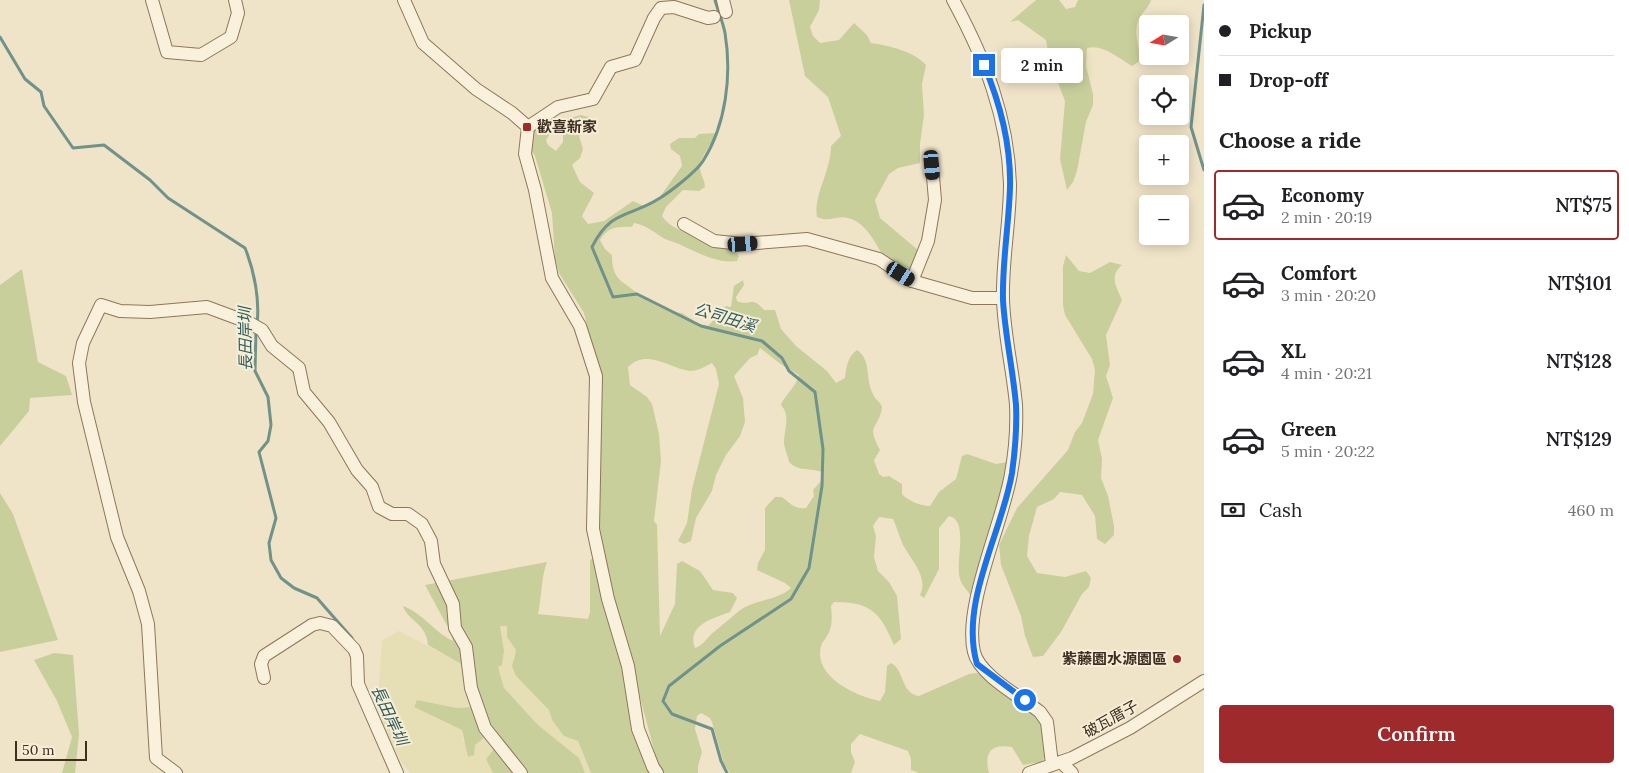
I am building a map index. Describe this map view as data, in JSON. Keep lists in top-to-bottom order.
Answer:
{
  "streets": {
    "street": ["破瓦厝子"]
  },
  "water": ["公司田溪", "長田岸圳"],
  "places": {
    "transit": ["歡喜新家"],
    "other": ["紫藤園水源園區"]
  },
  "scale_bar": "50 m",
  "north": "left",
  "page": {
    "banner": ["Pickup", "Drop-off"],
    "map_buttons": ["+", "−"],
    "bubble": "2 min",
    "heading": "Choose a ride",
    "list": [
      {
        "name": "Economy",
        "note": "2 min · 20:19",
        "value": "NT$75"
      },
      {
        "name": "Comfort",
        "note": "3 min · 20:20",
        "value": "NT$101"
      },
      {
        "name": "XL",
        "note": "4 min · 20:21",
        "value": "NT$128"
      },
      {
        "name": "Green",
        "note": "5 min · 20:22",
        "value": "NT$129"
      }
    ],
    "pay": ["Cash", "460 m"],
    "buttons": "Confirm",
    "scale": "50 m"
  }
}
